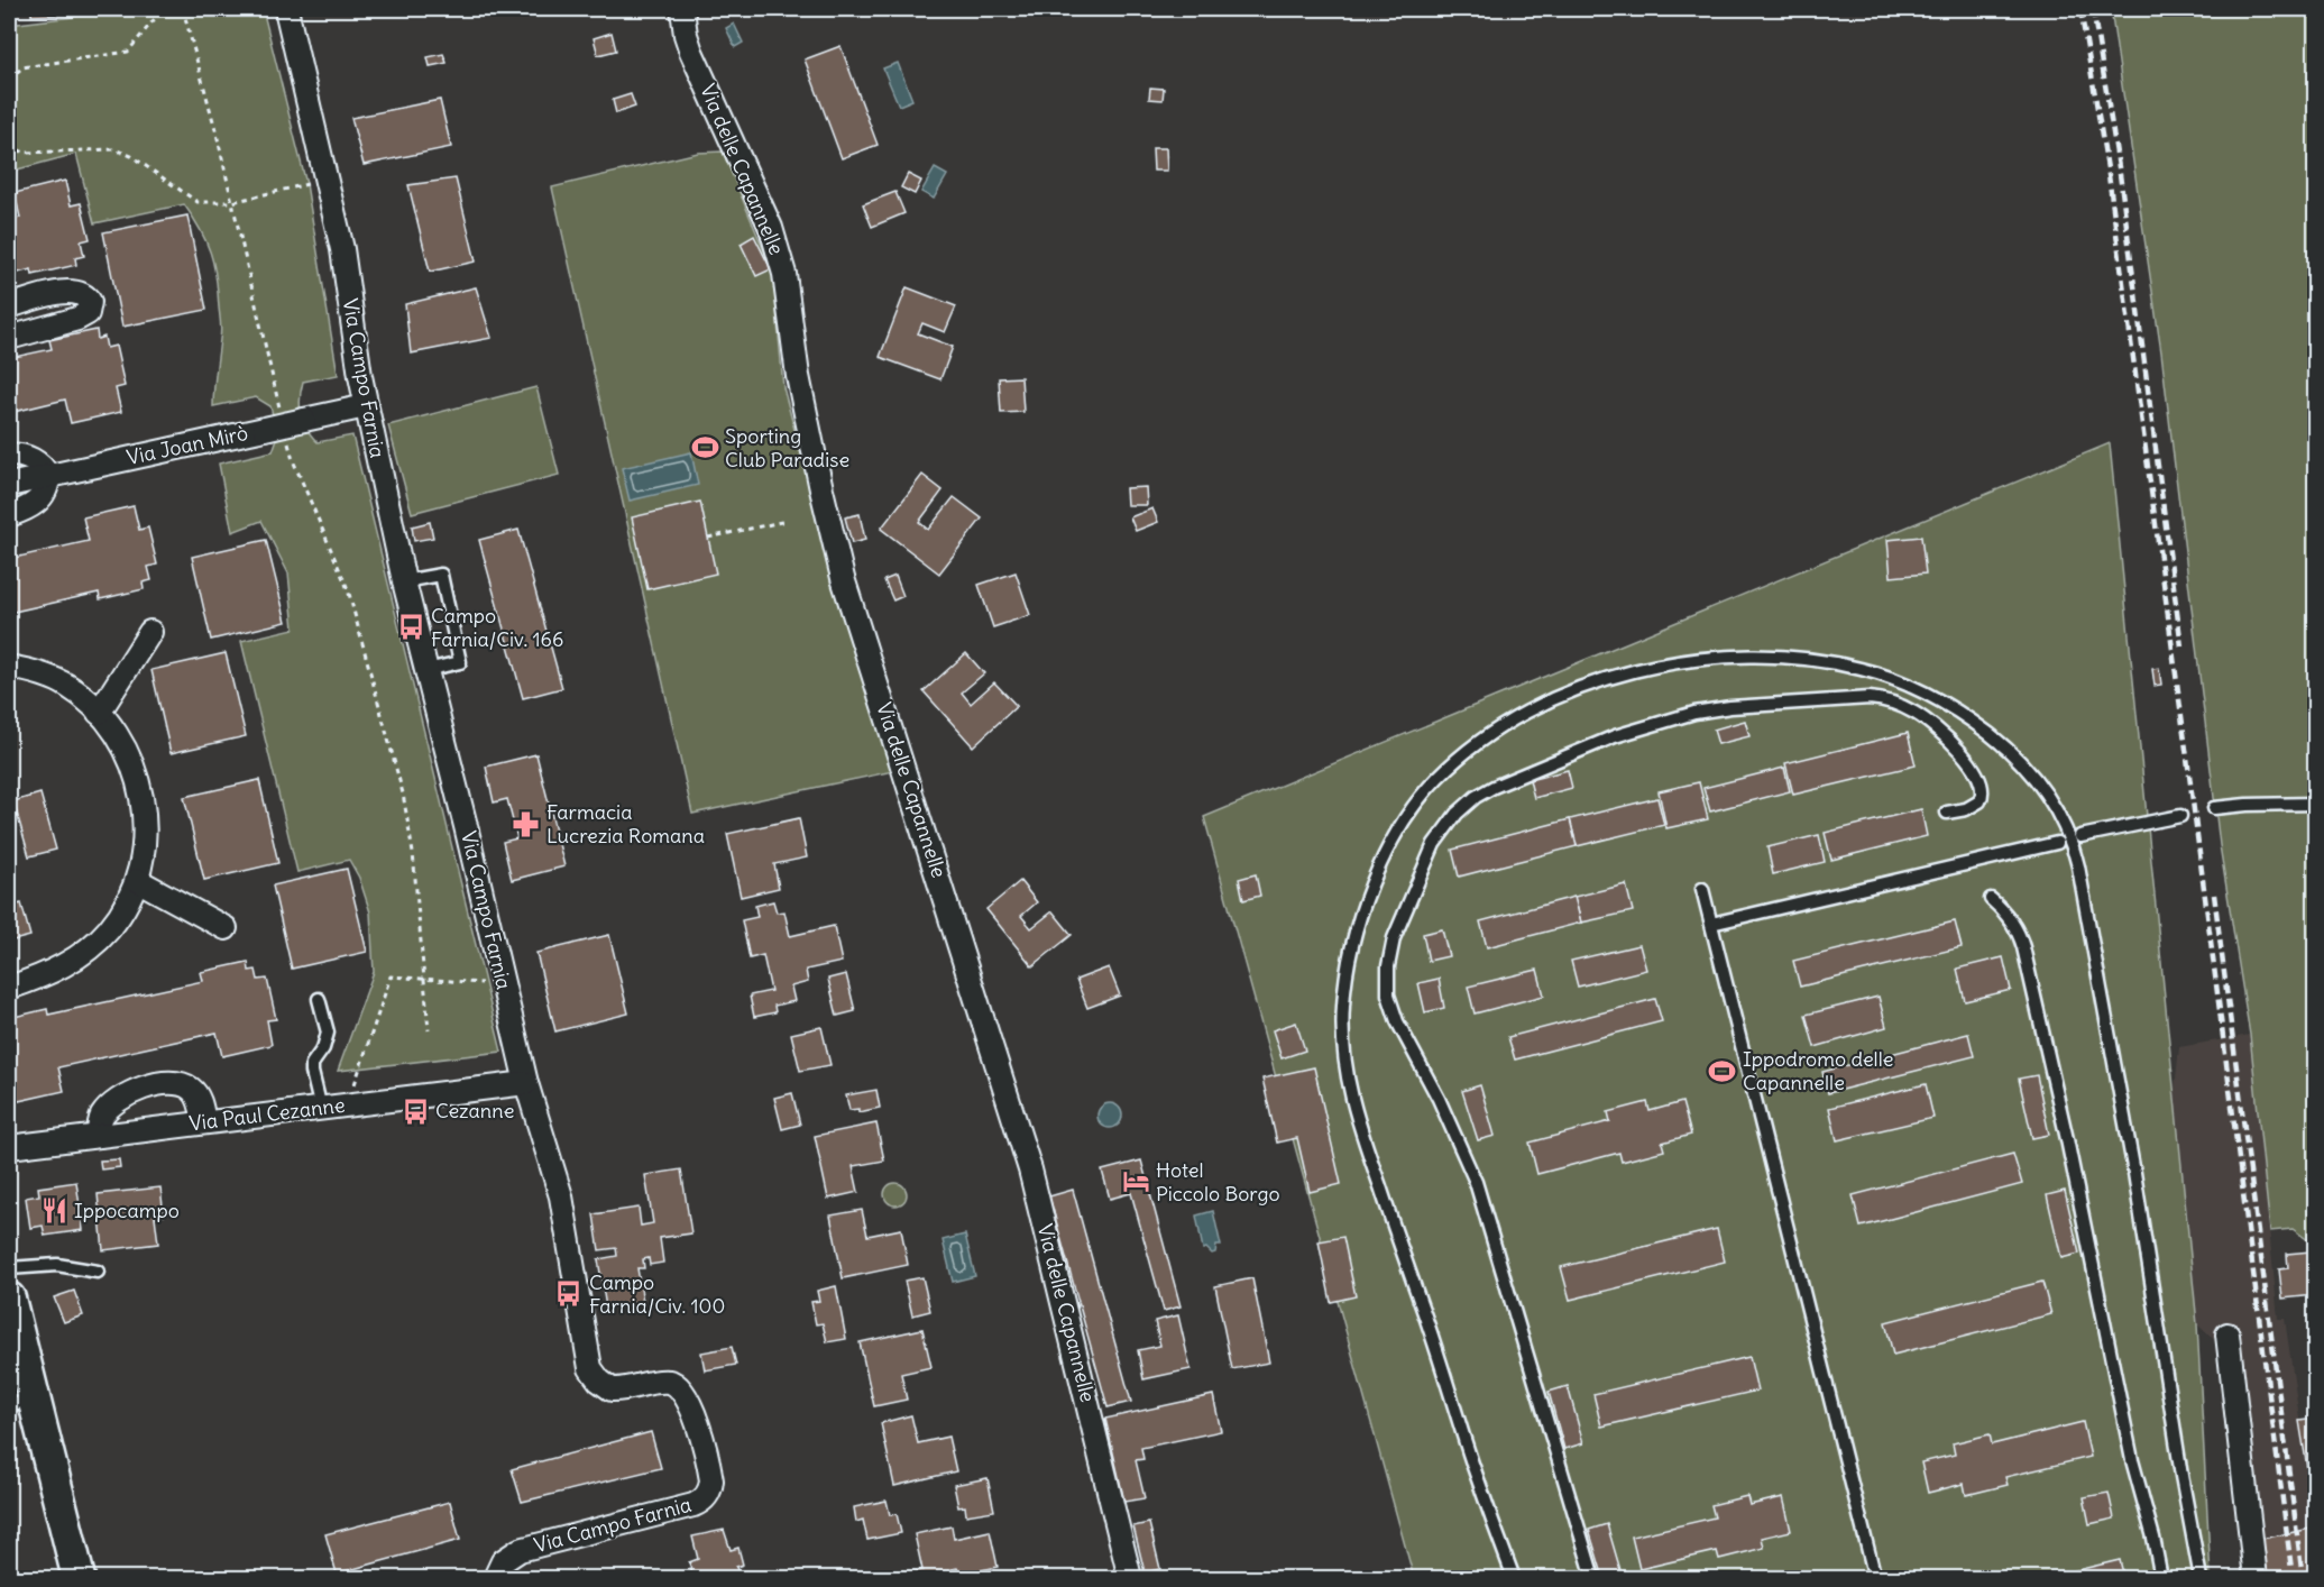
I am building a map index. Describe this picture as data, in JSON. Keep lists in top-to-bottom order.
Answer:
{
  "streets": {
    "street": [
      "Via delle Capannelle",
      "Via Campo Farnia",
      "Via Joan Mirò",
      "Via Paul Cezanne"
    ]
  },
  "crossings": [
    ["Via Campo Farnia", "Via Joan Mirò"],
    ["Via Campo Farnia", "Via Paul Cezanne"]
  ],
  "places": {
    "sports": ["Sporting Club Paradise", "Ippodromo delle Capannelle"],
    "bus stop": ["Campo Farnia/Civ. 166", "Cezanne", "Campo Farnia/Civ. 100"],
    "pharmacy": ["Farmacia Lucrezia Romana"],
    "hotel": ["Hotel Piccolo Borgo"],
    "restaurant": ["Ippocampo"]
  }
}
